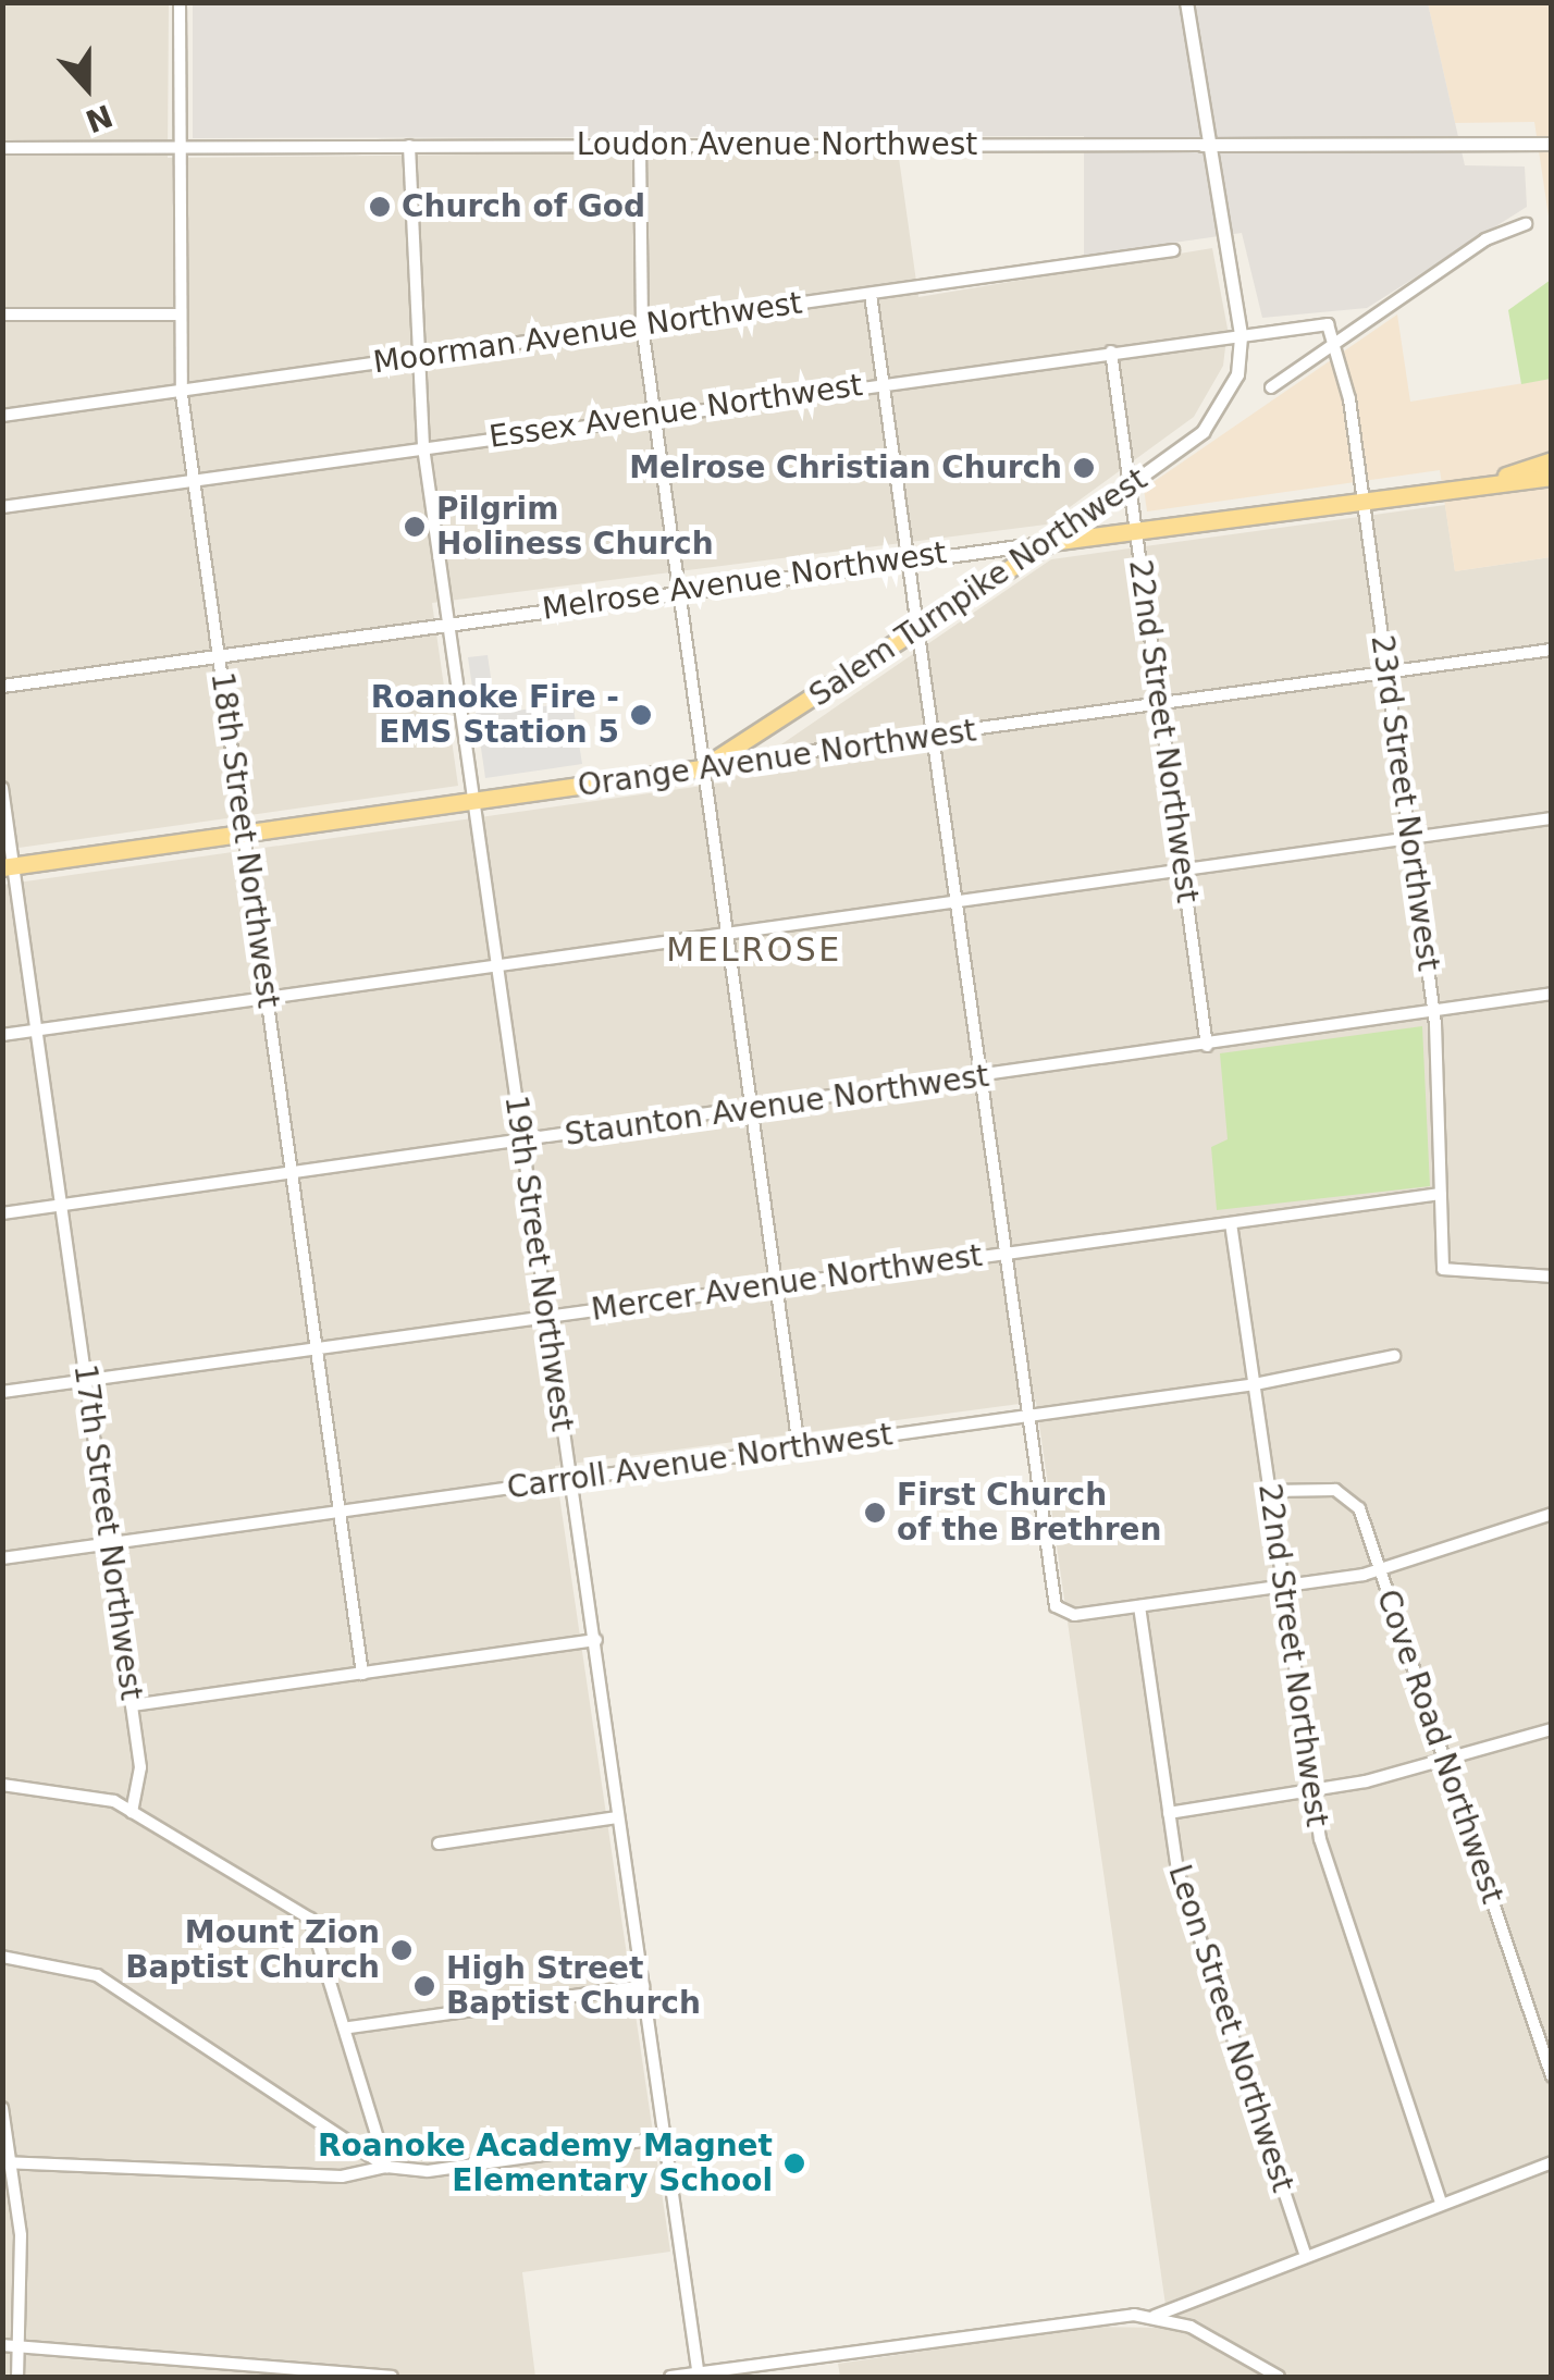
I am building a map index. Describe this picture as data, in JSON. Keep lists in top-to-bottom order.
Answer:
{
  "streets": {
    "main road": ["Melrose Avenue Northwest", "Salem Turnpike Northwest", "Orange Avenue Northwest"],
    "street": [
      "Loudon Avenue Northwest",
      "Moorman Avenue Northwest",
      "Essex Avenue Northwest",
      "22nd Street Northwest",
      "23rd Street Northwest",
      "18th Street Northwest",
      "Staunton Avenue Northwest",
      "19th Street Northwest",
      "Mercer Avenue Northwest",
      "Carroll Avenue Northwest",
      "17th Street Northwest",
      "Cove Road Northwest",
      "Leon Street Northwest"
    ]
  },
  "crossings": [
    ["Loudon Avenue Northwest", "18th Street Northwest"],
    ["Loudon Avenue Northwest", "19th Street Northwest"],
    ["Moorman Avenue Northwest", "18th Street Northwest"],
    ["Moorman Avenue Northwest", "19th Street Northwest"],
    ["Essex Avenue Northwest", "Salem Turnpike Northwest"],
    ["Essex Avenue Northwest", "22nd Street Northwest"],
    ["Essex Avenue Northwest", "23rd Street Northwest"],
    ["Essex Avenue Northwest", "18th Street Northwest"],
    ["Essex Avenue Northwest", "19th Street Northwest"],
    ["Melrose Avenue Northwest", "Salem Turnpike Northwest"],
    ["Melrose Avenue Northwest", "22nd Street Northwest"],
    ["Melrose Avenue Northwest", "23rd Street Northwest"],
    ["Melrose Avenue Northwest", "18th Street Northwest"],
    ["Melrose Avenue Northwest", "19th Street Northwest"],
    ["Salem Turnpike Northwest", "22nd Street Northwest"],
    ["Salem Turnpike Northwest", "Orange Avenue Northwest"],
    ["22nd Street Northwest", "Orange Avenue Northwest"],
    ["22nd Street Northwest", "Staunton Avenue Northwest"],
    ["22nd Street Northwest", "Mercer Avenue Northwest"],
    ["22nd Street Northwest", "Carroll Avenue Northwest"],
    ["22nd Street Northwest", "Cove Road Northwest"],
    ["Orange Avenue Northwest", "23rd Street Northwest"],
    ["Orange Avenue Northwest", "18th Street Northwest"],
    ["Orange Avenue Northwest", "19th Street Northwest"],
    ["Orange Avenue Northwest", "17th Street Northwest"],
    ["23rd Street Northwest", "Staunton Avenue Northwest"],
    ["23rd Street Northwest", "Mercer Avenue Northwest"],
    ["18th Street Northwest", "Staunton Avenue Northwest"],
    ["18th Street Northwest", "Mercer Avenue Northwest"],
    ["18th Street Northwest", "Carroll Avenue Northwest"],
    ["Staunton Avenue Northwest", "19th Street Northwest"],
    ["Staunton Avenue Northwest", "17th Street Northwest"],
    ["19th Street Northwest", "Mercer Avenue Northwest"],
    ["19th Street Northwest", "Carroll Avenue Northwest"],
    ["Mercer Avenue Northwest", "17th Street Northwest"],
    ["Carroll Avenue Northwest", "17th Street Northwest"]
  ],
  "districts": ["MELROSE"],
  "places": [
    "Church of God",
    "Melrose Christian Church",
    "Pilgrim Holiness Church",
    "Roanoke Fire - EMS Station 5",
    "First Church of the Brethren",
    "Mount Zion Baptist Church",
    "High Street Baptist Church",
    "Roanoke Academy Magnet Elementary School"
  ],
  "north": "bottom"
}
